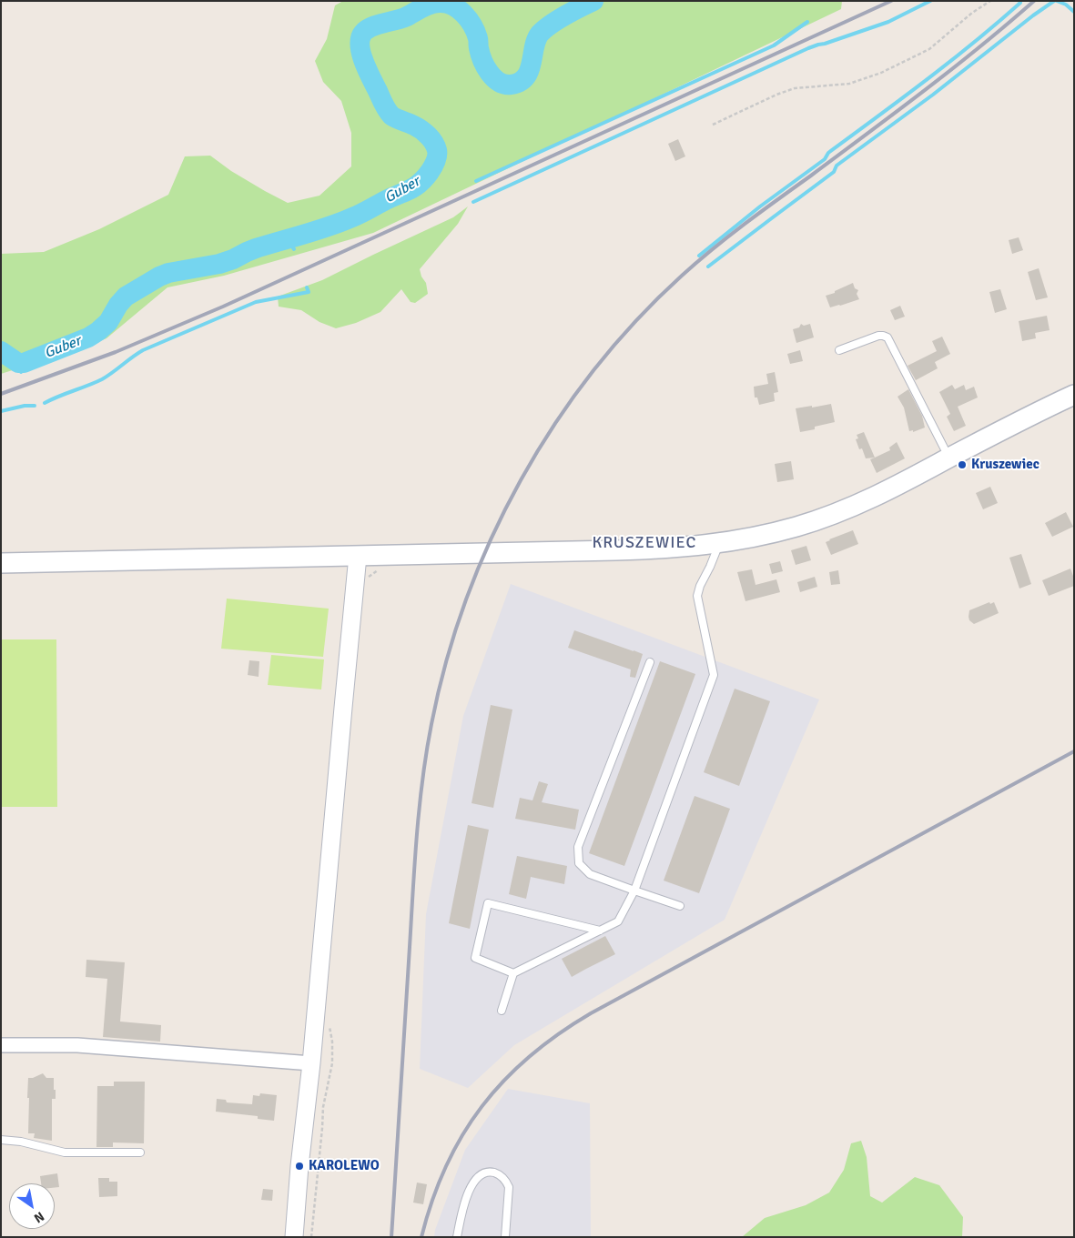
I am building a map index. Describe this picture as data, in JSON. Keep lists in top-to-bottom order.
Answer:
{
  "districts": ["KRUSZEWIEC"],
  "water": ["Guber"],
  "places": ["Kruszewiec", "KAROLEWO"],
  "north": "bottom right"
}
